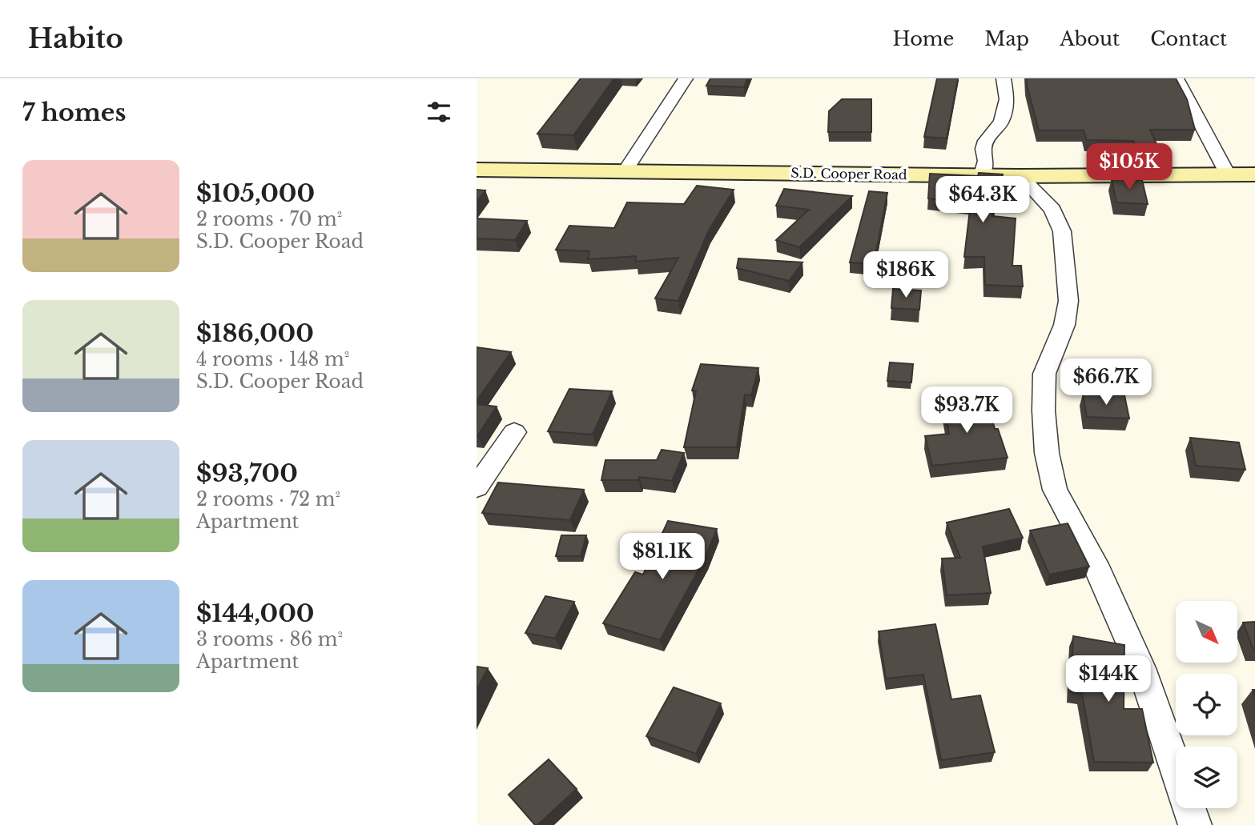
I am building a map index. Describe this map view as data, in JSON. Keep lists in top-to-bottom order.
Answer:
{
  "streets": {
    "street": ["S.D. Cooper Road"]
  },
  "north": "bottom right",
  "page": {
    "header": "Habito",
    "nav": [
      "Home",
      "Map",
      "About",
      "Contact"
    ],
    "heading": "7 homes",
    "price": [
      "$105K",
      "$64.3K",
      "$186K",
      "$66.7K",
      "$93.7K",
      "$81.1K",
      "$144K"
    ],
    "list": [
      {
        "name": "$105,000",
        "note": "2 rooms · 70 m² · S.D. Cooper Road"
      },
      {
        "name": "$186,000",
        "note": "4 rooms · 148 m² · S.D. Cooper Road"
      },
      {
        "name": "$93,700",
        "note": "2 rooms · 72 m² · Apartment"
      },
      {
        "name": "$144,000",
        "note": "3 rooms · 86 m² · Apartment"
      }
    ]
  }
}
